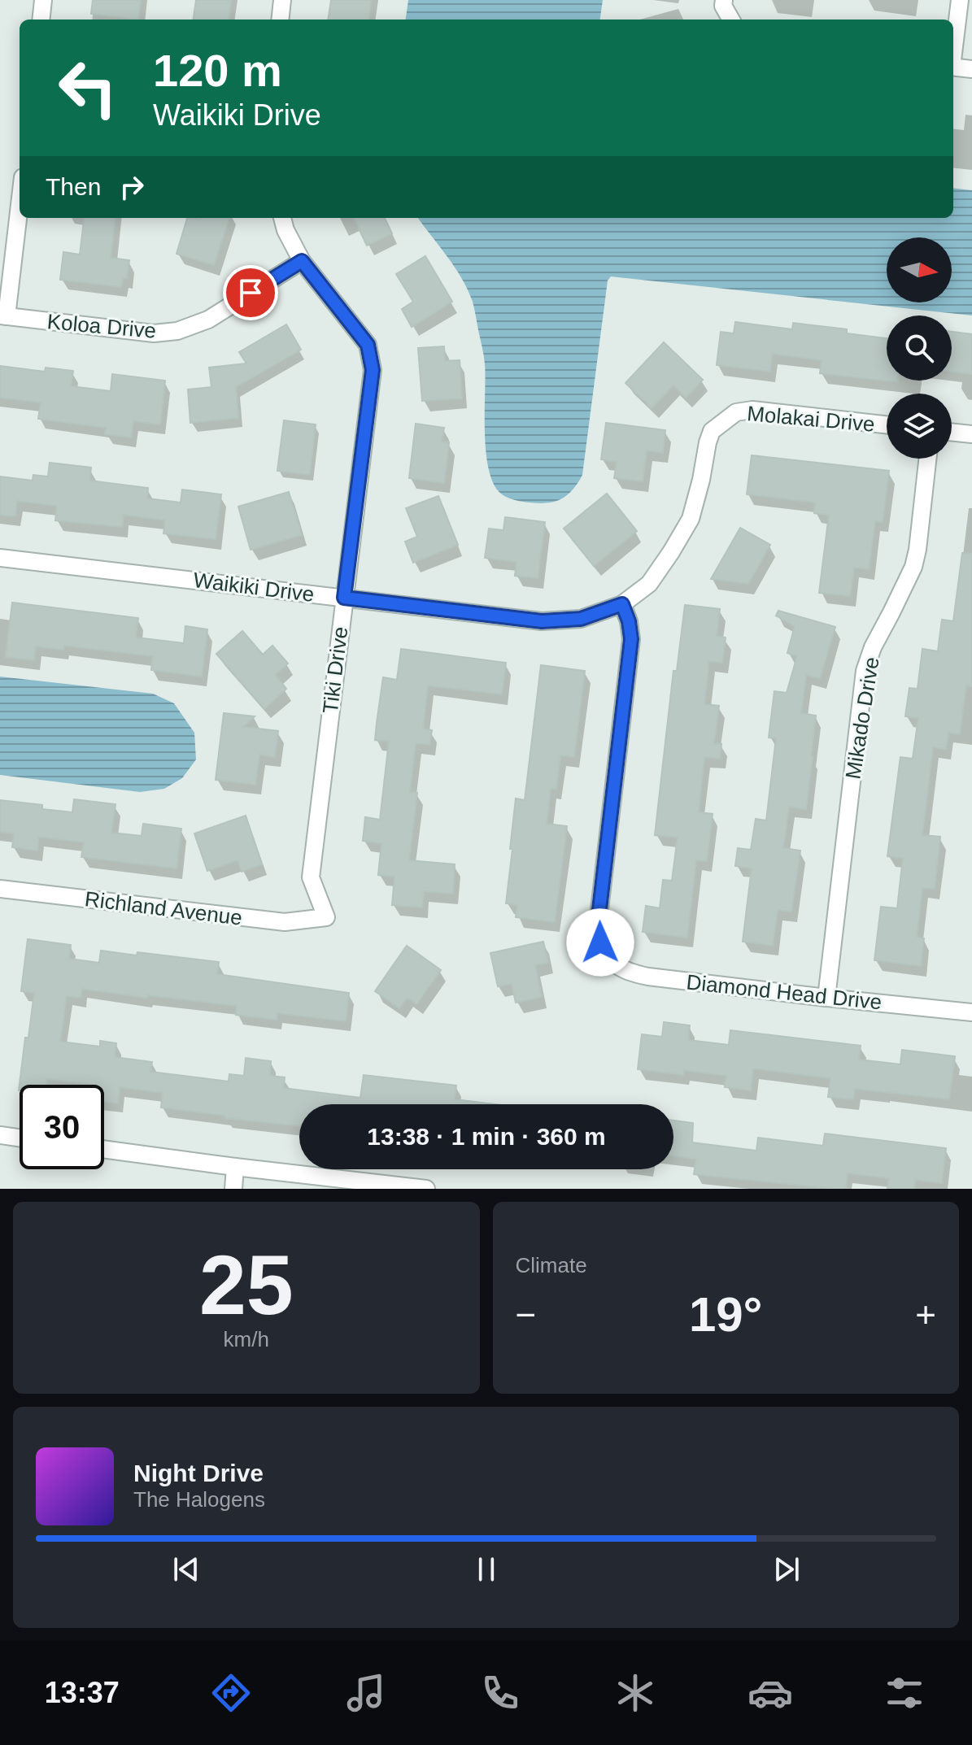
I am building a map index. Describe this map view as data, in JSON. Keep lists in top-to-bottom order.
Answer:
{
  "streets": {
    "street": [
      "Koloa Drive",
      "Molakai Drive",
      "Waikiki Drive",
      "Tiki Drive",
      "Mikado Drive",
      "Richland Avenue",
      "Diamond Head Drive"
    ]
  },
  "crossings": [
    ["Koloa Drive", "Tiki Drive"],
    ["Molakai Drive", "Waikiki Drive"],
    ["Waikiki Drive", "Tiki Drive"],
    ["Waikiki Drive", "Diamond Head Drive"],
    ["Tiki Drive", "Richland Avenue"],
    ["Mikado Drive", "Diamond Head Drive"]
  ],
  "north": "right",
  "page": {
    "turn": ["120 m", "Waikiki Drive"],
    "then": "Then",
    "limit": "30",
    "trip": "13:38 · 1 min · 360 m",
    "tile": [
      ["25", "km/h"],
      "Climate"
    ],
    "heat": ["−", "19°", "+"],
    "song": ["Night Drive", "The Halogens"],
    "tabs": "13:37"
  }
}
